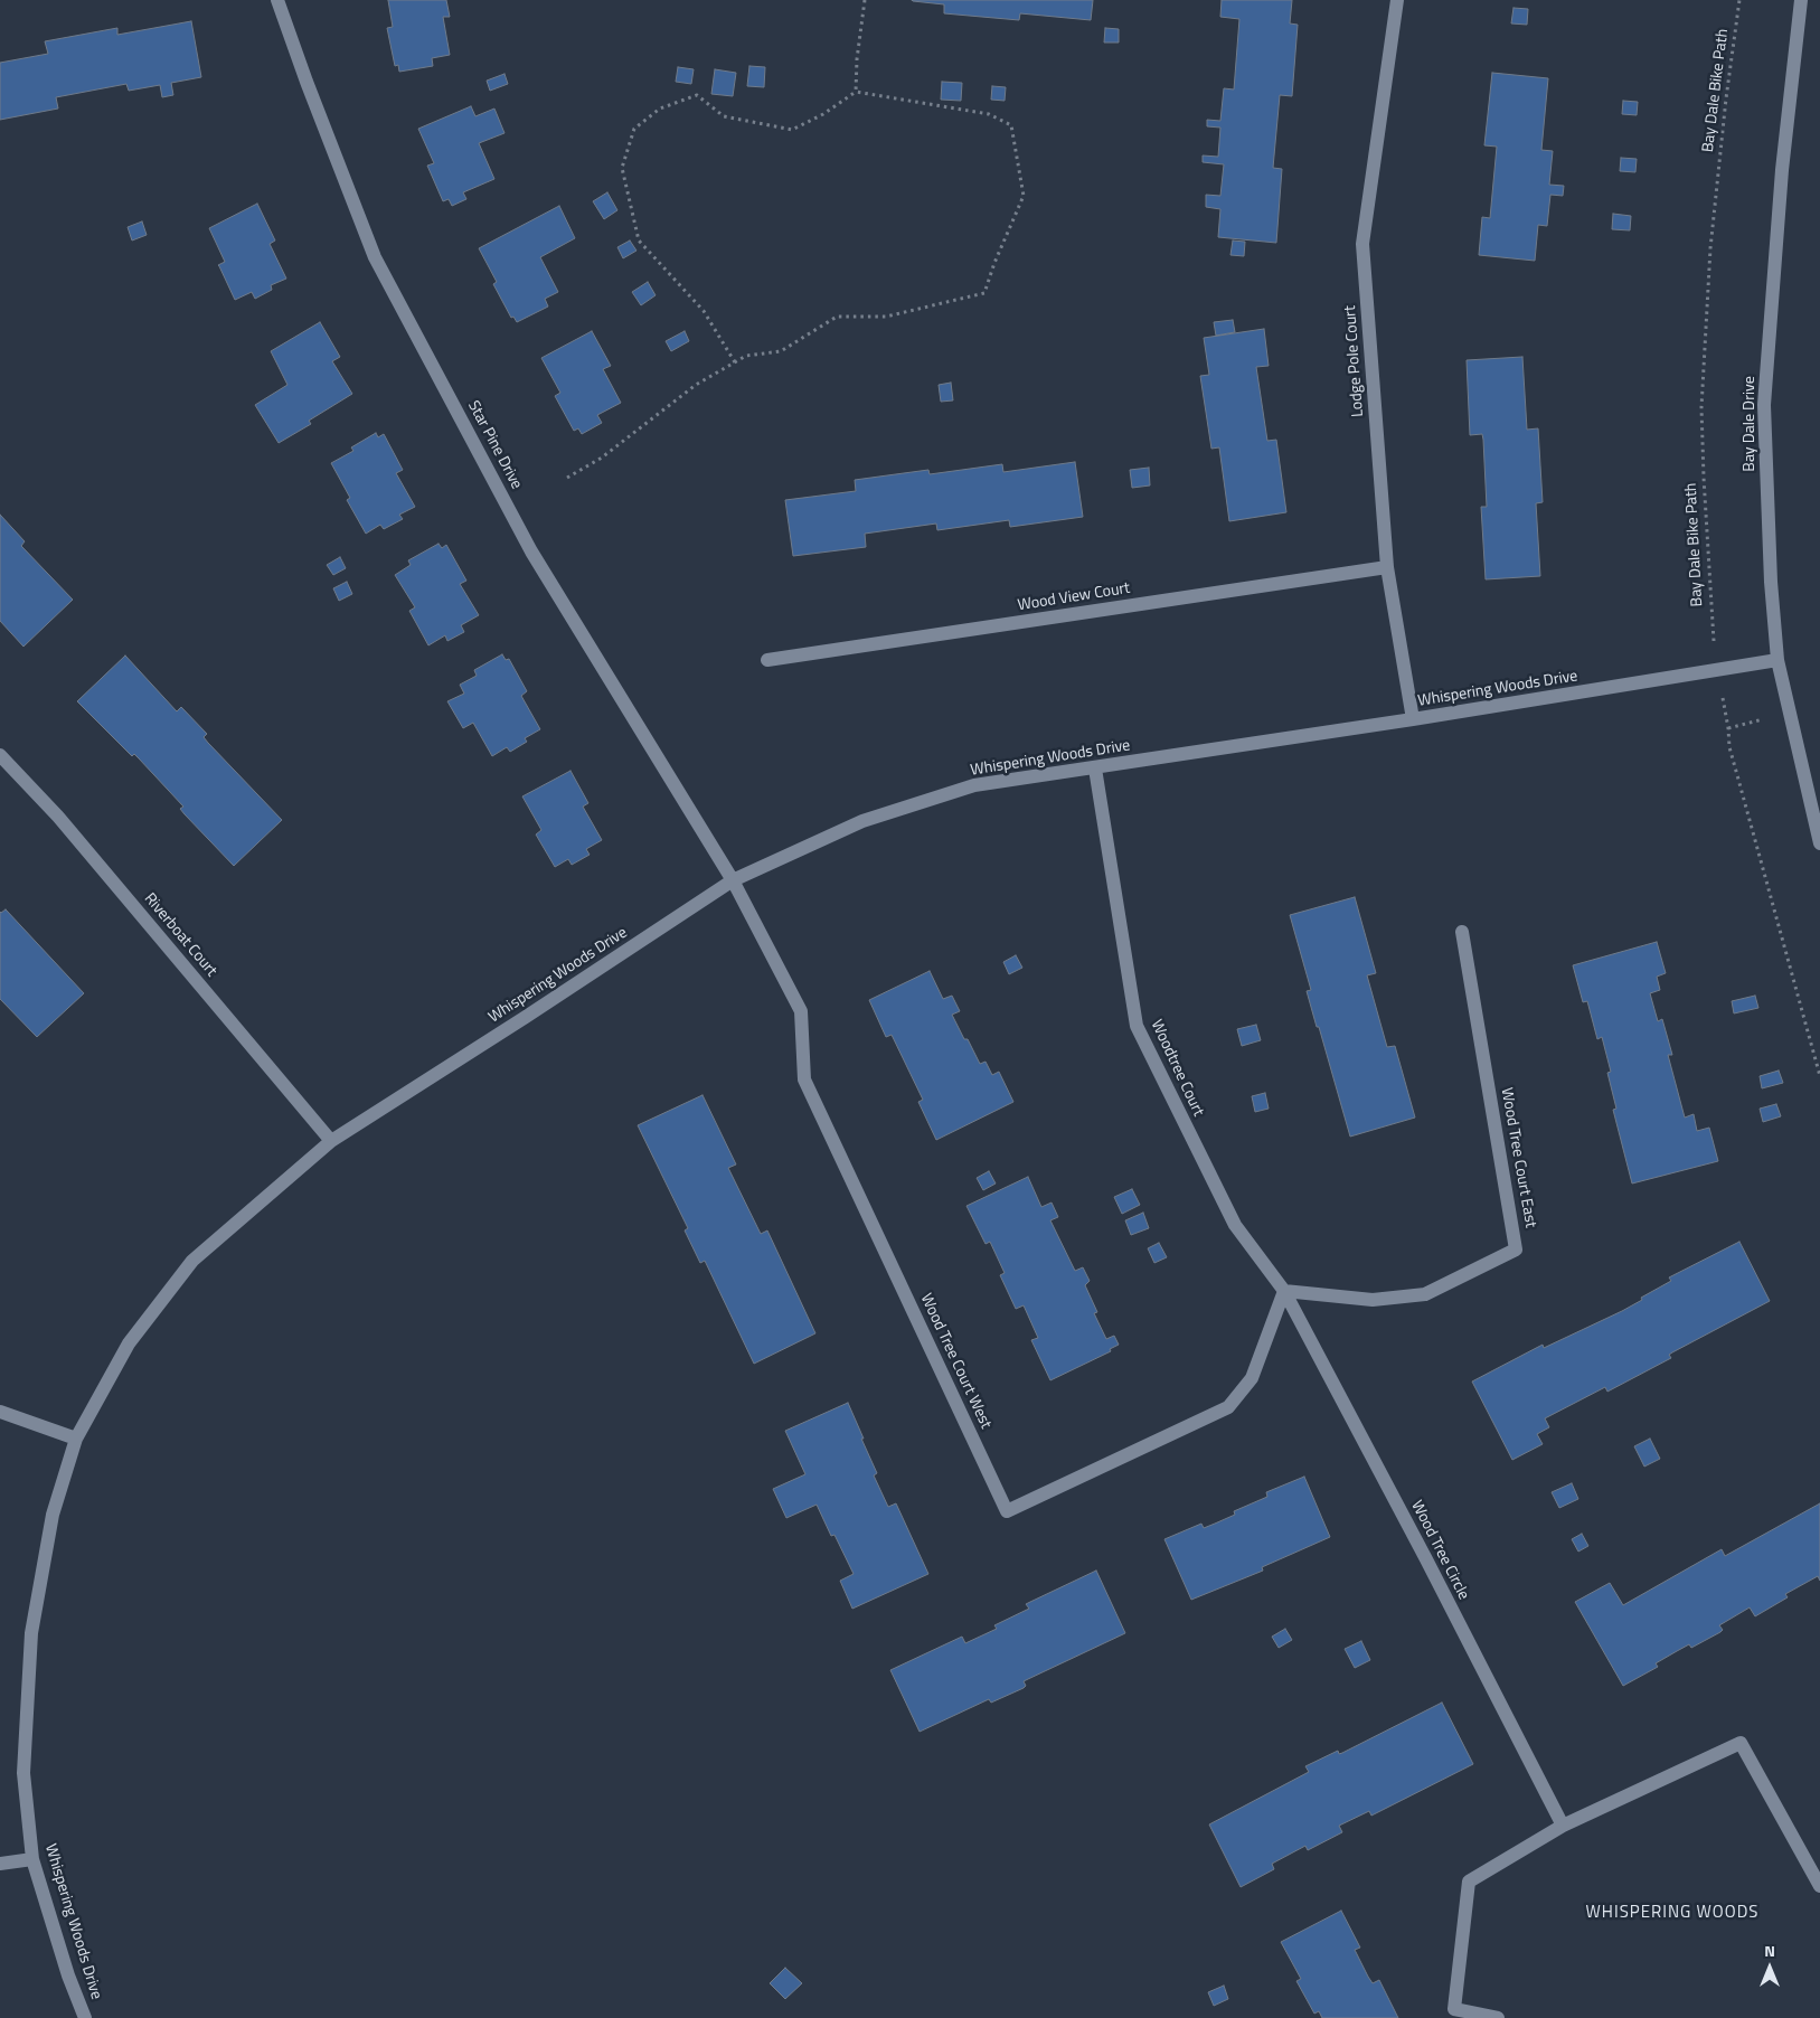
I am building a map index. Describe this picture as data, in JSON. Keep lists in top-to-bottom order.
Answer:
{
  "streets": {
    "street": [
      "Lodge Pole Court",
      "Bay Dale Drive",
      "Star Pine Drive",
      "Wood View Court",
      "Whispering Woods Drive",
      "Riverboat Court",
      "Woodtree Court",
      "Wood Tree Court East",
      "Wood Tree Court West",
      "Wood Tree Circle"
    ],
    "path": ["Bay Dale Bike Path"]
  },
  "crossings": [
    ["Bay Dale Bike Path", "Whispering Woods Drive"],
    ["Lodge Pole Court", "Wood View Court"],
    ["Lodge Pole Court", "Whispering Woods Drive"],
    ["Bay Dale Drive", "Whispering Woods Drive"],
    ["Star Pine Drive", "Whispering Woods Drive"],
    ["Star Pine Drive", "Wood Tree Court West"],
    ["Whispering Woods Drive", "Riverboat Court"],
    ["Whispering Woods Drive", "Woodtree Court"],
    ["Whispering Woods Drive", "Wood Tree Court West"],
    ["Woodtree Court", "Wood Tree Court East"],
    ["Woodtree Court", "Wood Tree Court West"],
    ["Woodtree Court", "Wood Tree Circle"],
    ["Wood Tree Court East", "Wood Tree Court West"],
    ["Wood Tree Court East", "Wood Tree Circle"],
    ["Wood Tree Court West", "Wood Tree Circle"]
  ],
  "districts": ["WHISPERING WOODS"],
  "north": "top"
}
